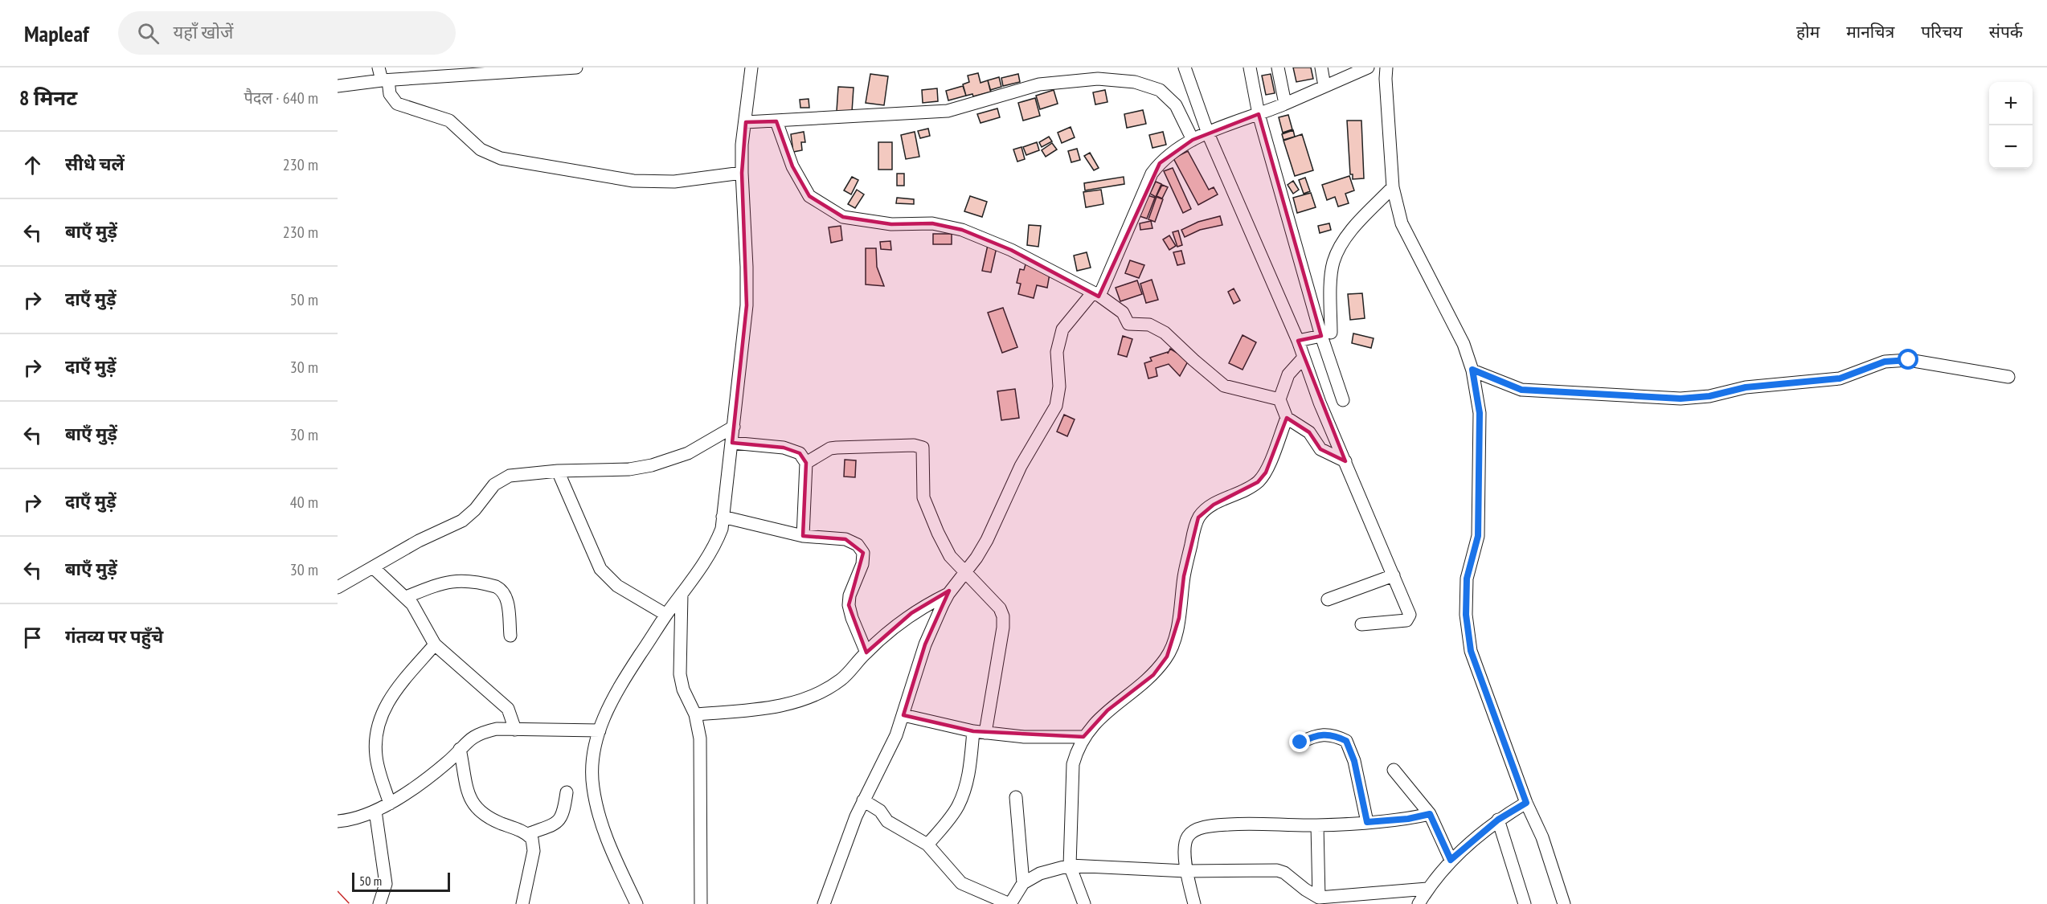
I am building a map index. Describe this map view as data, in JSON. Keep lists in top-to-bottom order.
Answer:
{
  "scale_bar": "50 m",
  "page": {
    "header": "Mapleaf",
    "search": "यहाँ खोजें",
    "nav": [
      "होम",
      "मानचित्र",
      "परिचय",
      "संपर्क"
    ],
    "heading": ["8 मिनट", "पैदल · 640 m"],
    "map_buttons": ["+", "−"],
    "list": [
      ["सीधे चलें", "230 m"],
      ["बाएँ मुड़ें", "230 m"],
      ["दाएँ मुड़ें", "50 m"],
      ["दाएँ मुड़ें", "30 m"],
      ["बाएँ मुड़ें", "30 m"],
      ["दाएँ मुड़ें", "40 m"],
      ["बाएँ मुड़ें", "30 m"],
      "गंतव्य पर पहुँचे"
    ],
    "scale": "50 m"
  }
}
